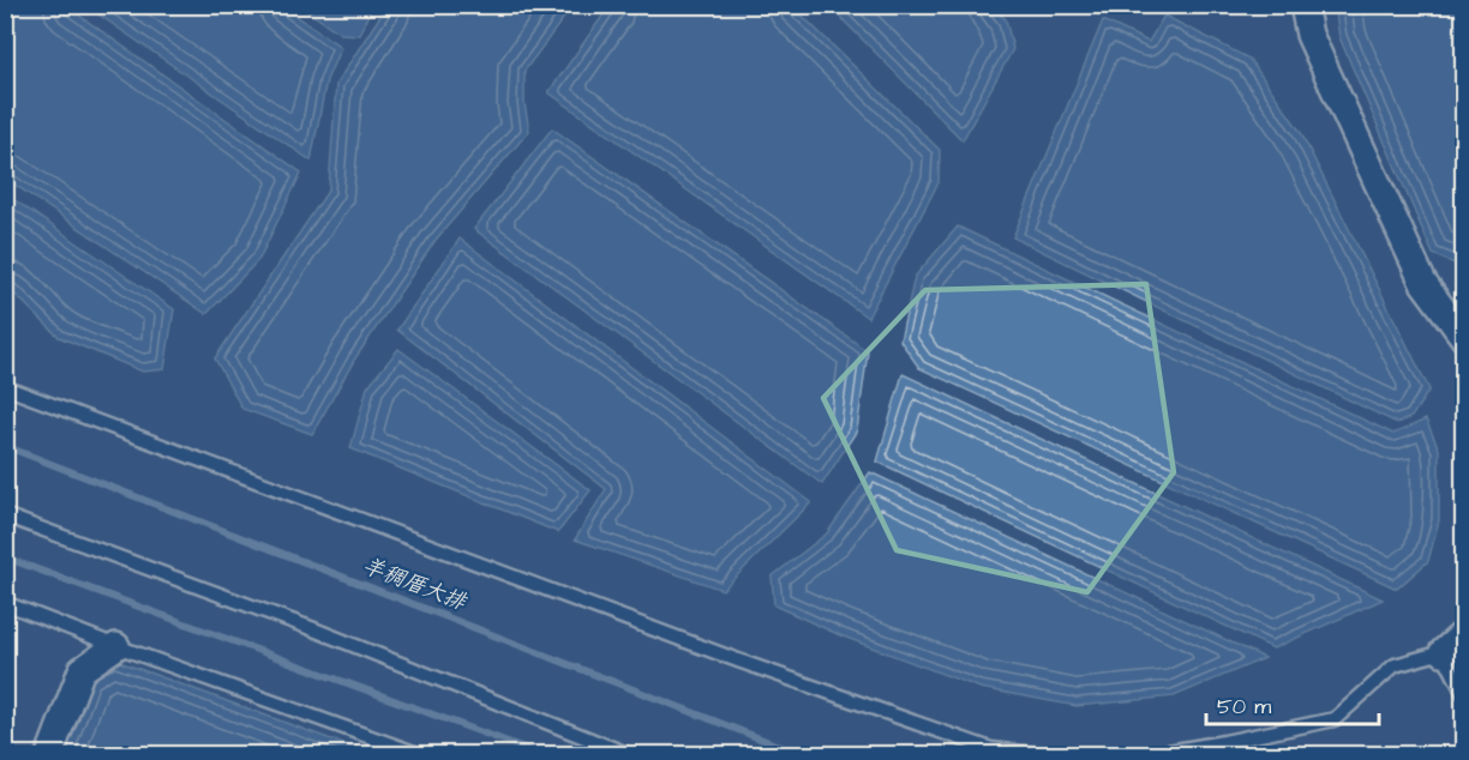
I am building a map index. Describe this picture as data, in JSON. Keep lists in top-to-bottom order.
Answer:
{
  "water": ["羊稠厝大排"],
  "scale_bar": "50 m"
}
